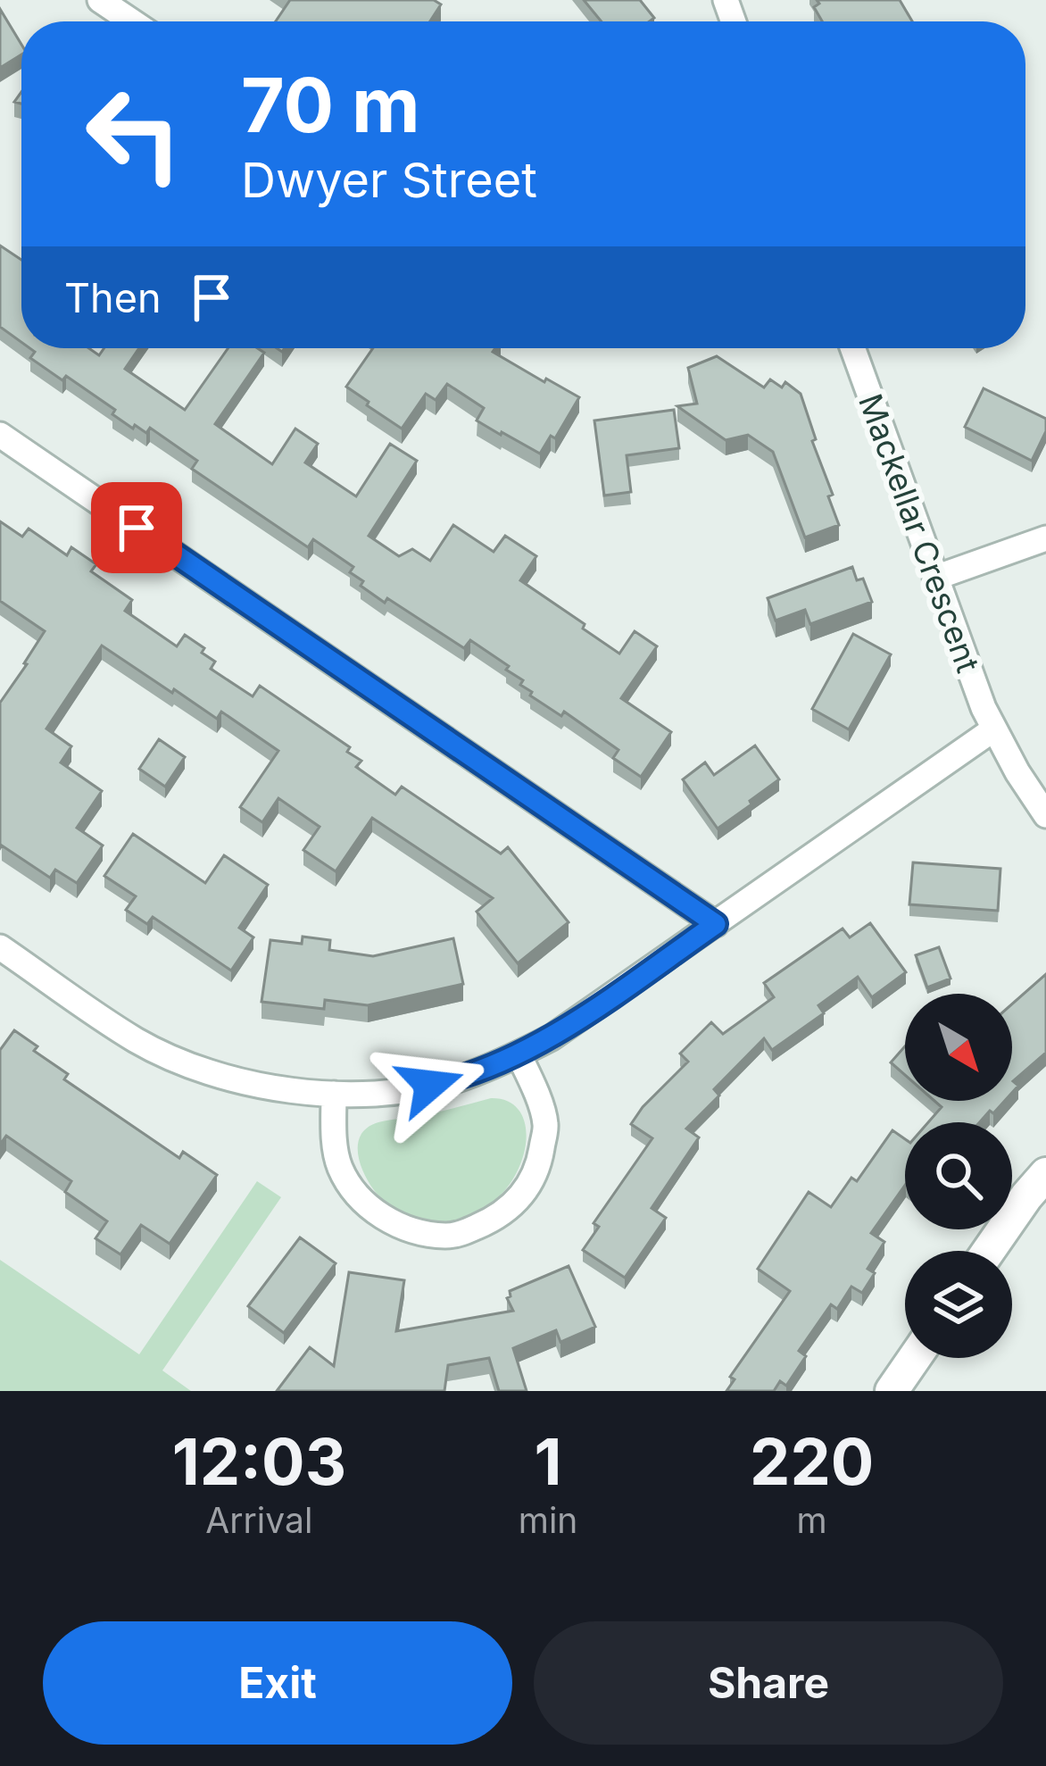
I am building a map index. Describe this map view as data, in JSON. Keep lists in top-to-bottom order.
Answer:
{
  "streets": {
    "street": ["Mackellar Crescent"]
  },
  "north": "bottom right",
  "page": {
    "turn": ["70 m", "Dwyer Street"],
    "then": "Then",
    "eta": [
      "12:03",
      "Arrival",
      "1",
      "min",
      "220",
      "m"
    ],
    "buttons": ["Exit", "Share"]
  }
}
